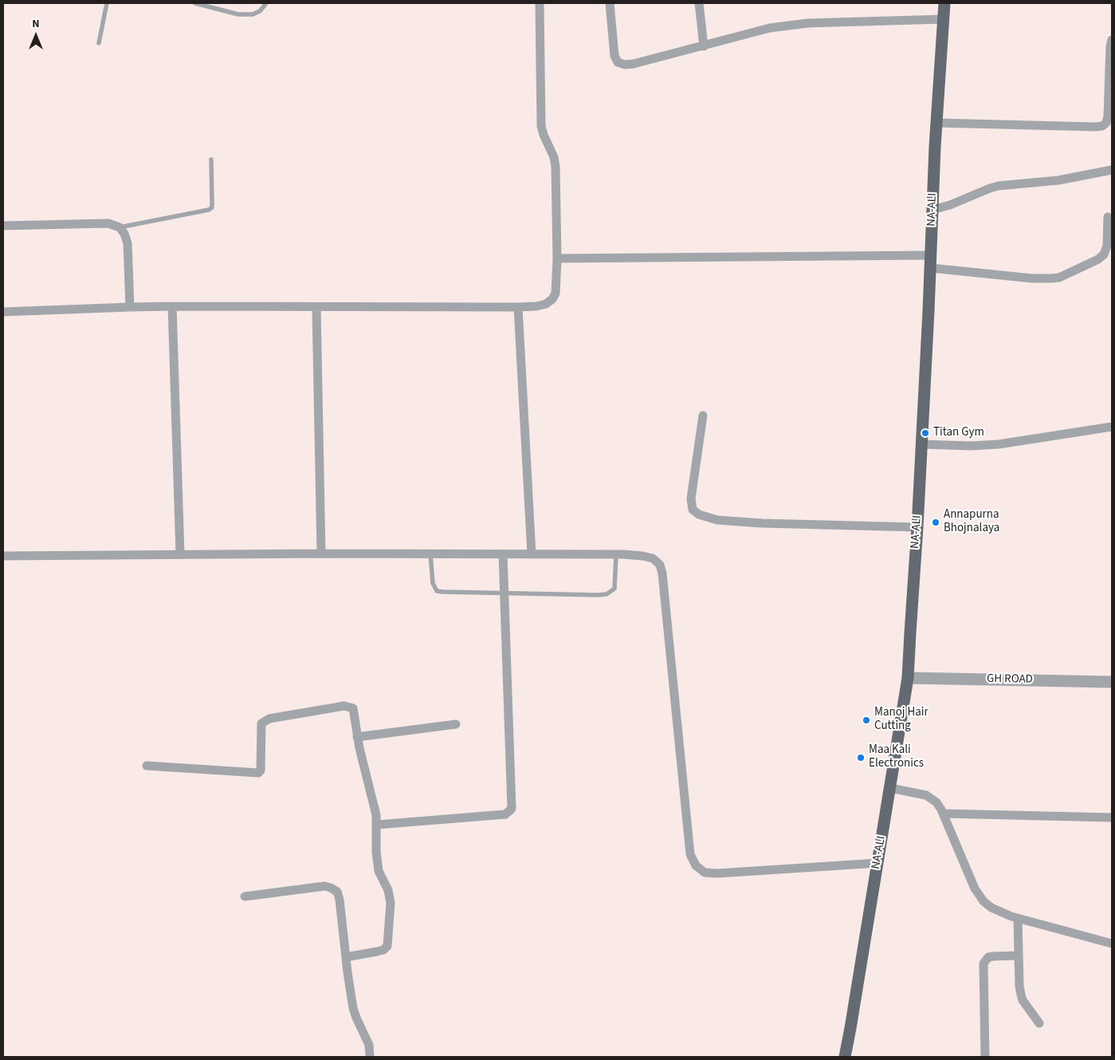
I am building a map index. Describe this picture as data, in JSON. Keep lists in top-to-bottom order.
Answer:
{
  "streets": {
    "main road": ["NA-ALI"],
    "street": ["GH ROAD"]
  },
  "crossings": [
    ["NA-ALI", "GH ROAD"]
  ],
  "places": [
    "Titan Gym",
    "Annapurna Bhojnalaya",
    "Manoj Hair Cutting",
    "Maa Kali Electronics"
  ],
  "north": "top"
}
